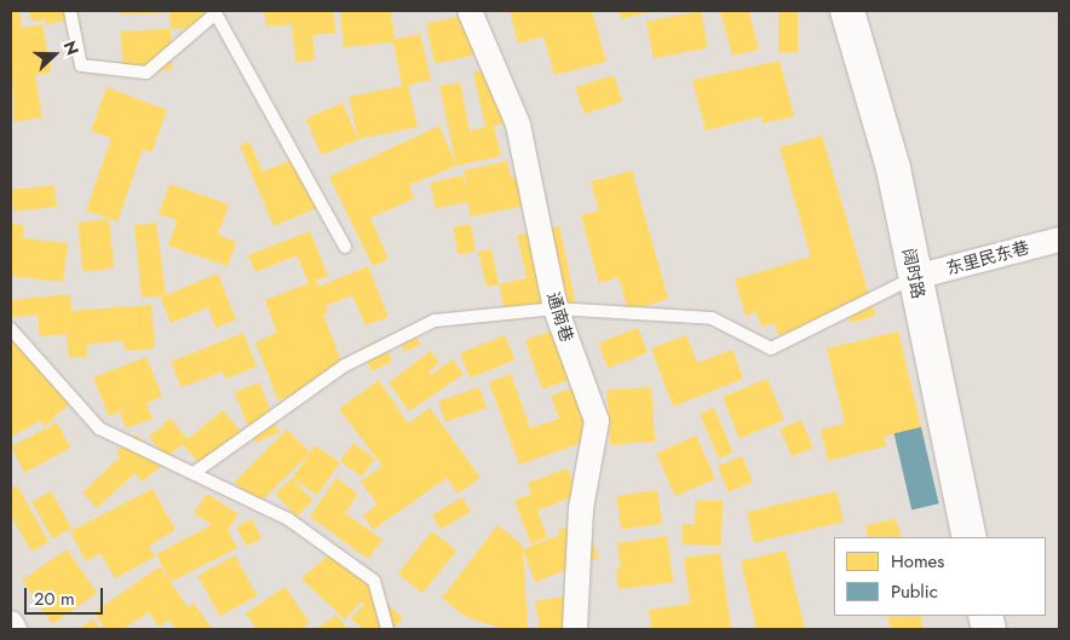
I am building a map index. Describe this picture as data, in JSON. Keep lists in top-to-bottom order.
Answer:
{
  "streets": {
    "main road": ["阔时路"],
    "street": ["东里民东巷", "通南巷"]
  },
  "crossings": [
    ["东里民东巷", "阔时路"]
  ],
  "legend": ["Homes", "Public"],
  "scale_bar": "20 m",
  "north": "right"
}
